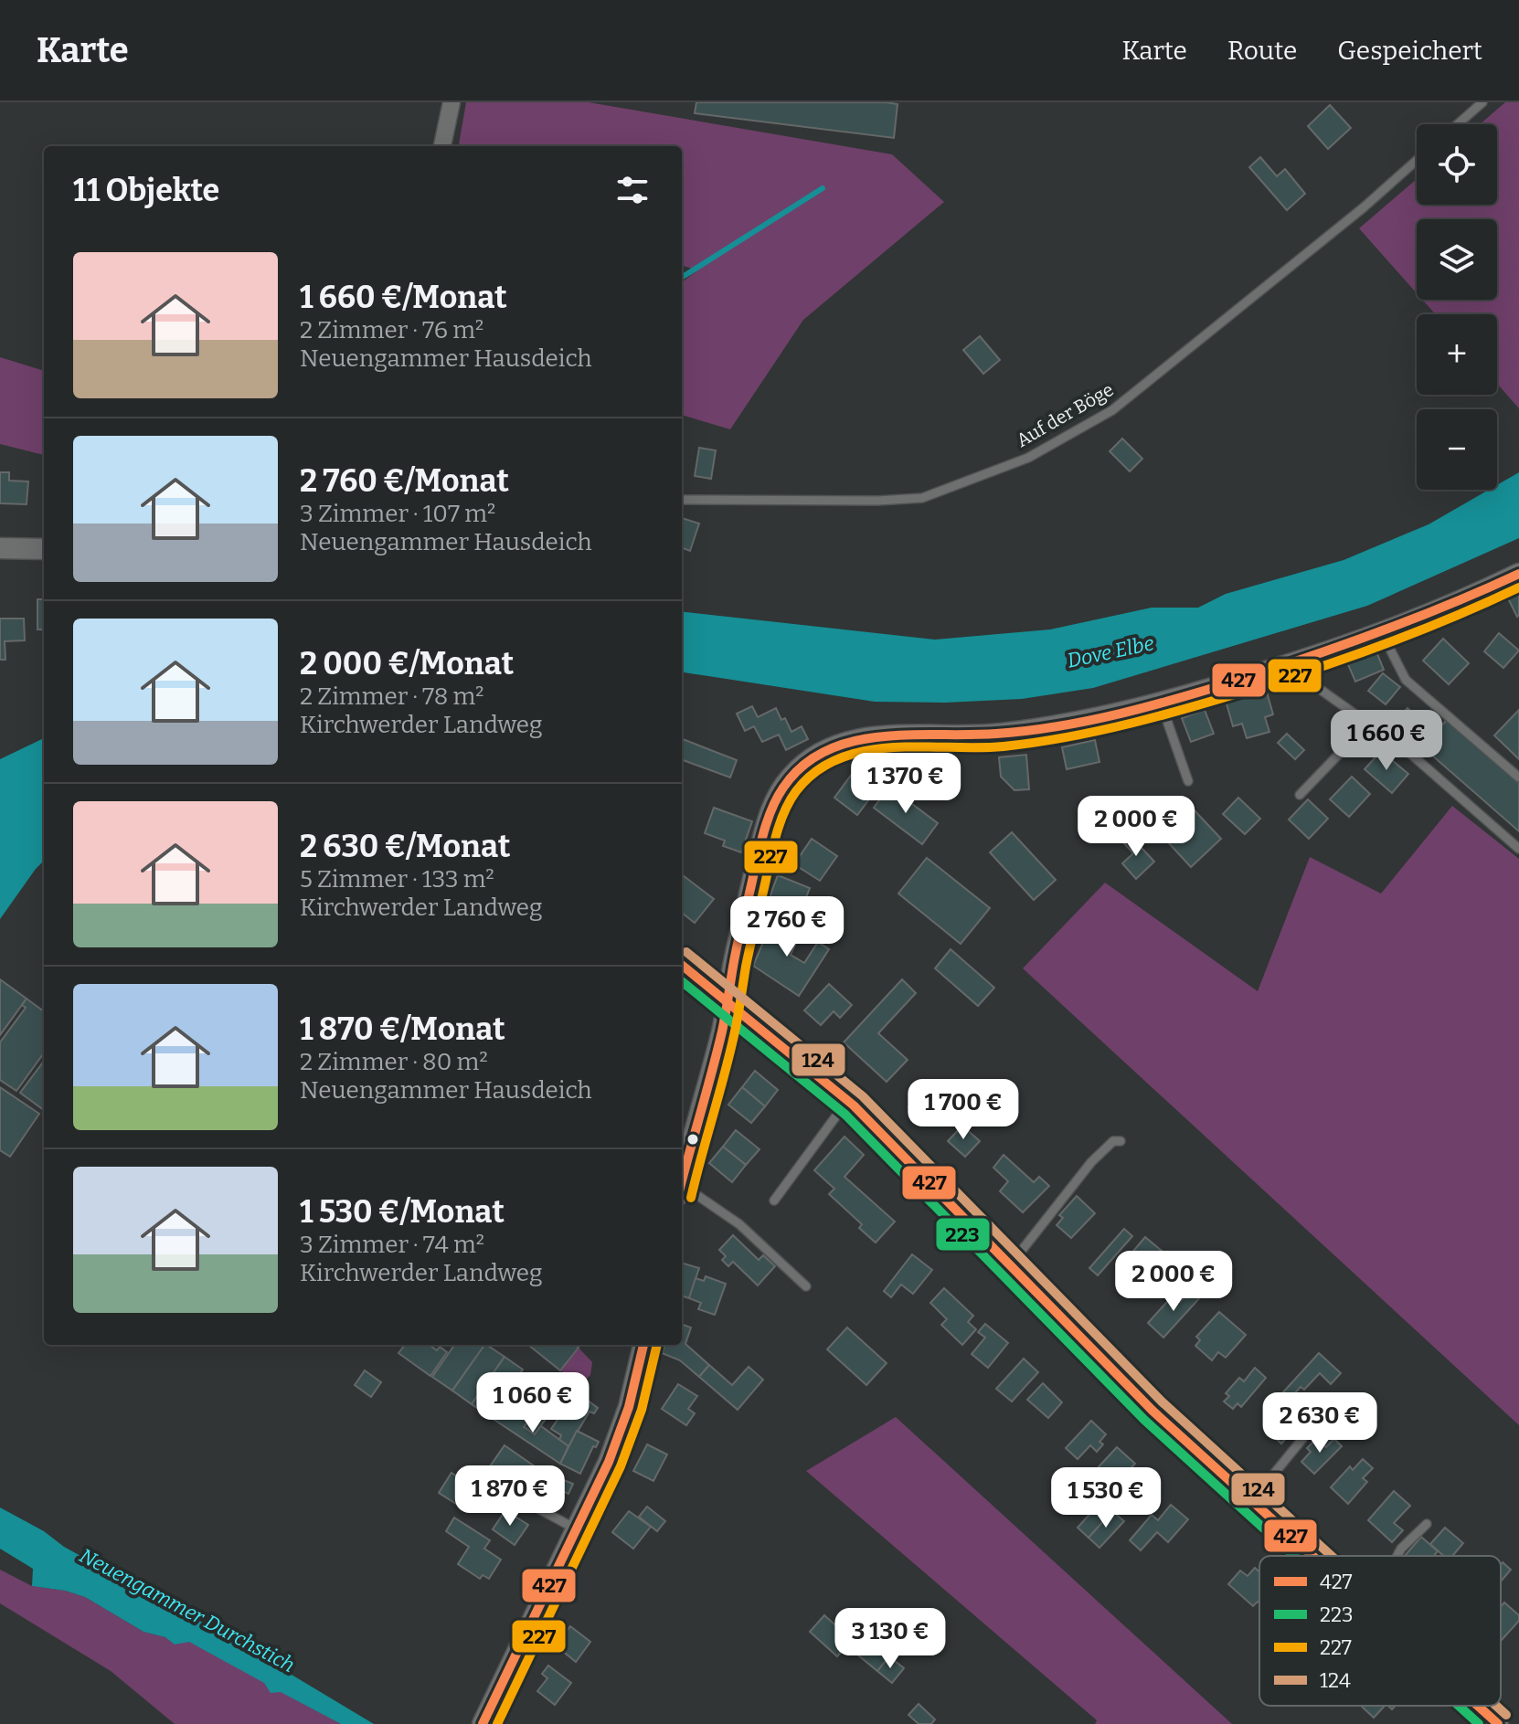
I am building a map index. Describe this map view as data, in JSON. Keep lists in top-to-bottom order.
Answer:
{
  "streets": {
    "lane": ["Auf der Böge"]
  },
  "water": ["Dove Elbe", "Neuengammer Durchstich"],
  "lines": [
    "transit line 427",
    "transit line 227",
    "transit line 124",
    "transit line 223"
  ],
  "legend": [
    "427",
    "223",
    "227",
    "124"
  ],
  "page": {
    "header": "Karte",
    "nav": ["Karte", "Route", "Gespeichert"],
    "map_buttons": ["+", "−"],
    "heading": "11 Objekte",
    "list": [
      {
        "name": "1 660 €/Monat",
        "note": "2 Zimmer · 76 m² · Neuengammer Hausdeich"
      },
      {
        "name": "2 760 €/Monat",
        "note": "3 Zimmer · 107 m² · Neuengammer Hausdeich"
      },
      {
        "name": "2 000 €/Monat",
        "note": "2 Zimmer · 78 m² · Kirchwerder Landweg"
      },
      {
        "name": "2 630 €/Monat",
        "note": "5 Zimmer · 133 m² · Kirchwerder Landweg"
      },
      {
        "name": "1 870 €/Monat",
        "note": "2 Zimmer · 80 m² · Neuengammer Hausdeich"
      },
      {
        "name": "1 530 €/Monat",
        "note": "3 Zimmer · 74 m² · Kirchwerder Landweg"
      }
    ],
    "price": [
      "1 660 €",
      "1 370 €",
      "2 000 €",
      "2 760 €",
      "1 700 €",
      "2 000 €",
      "1 060 €",
      "2 630 €",
      "1 870 €",
      "1 530 €",
      "3 130 €"
    ]
  }
}
